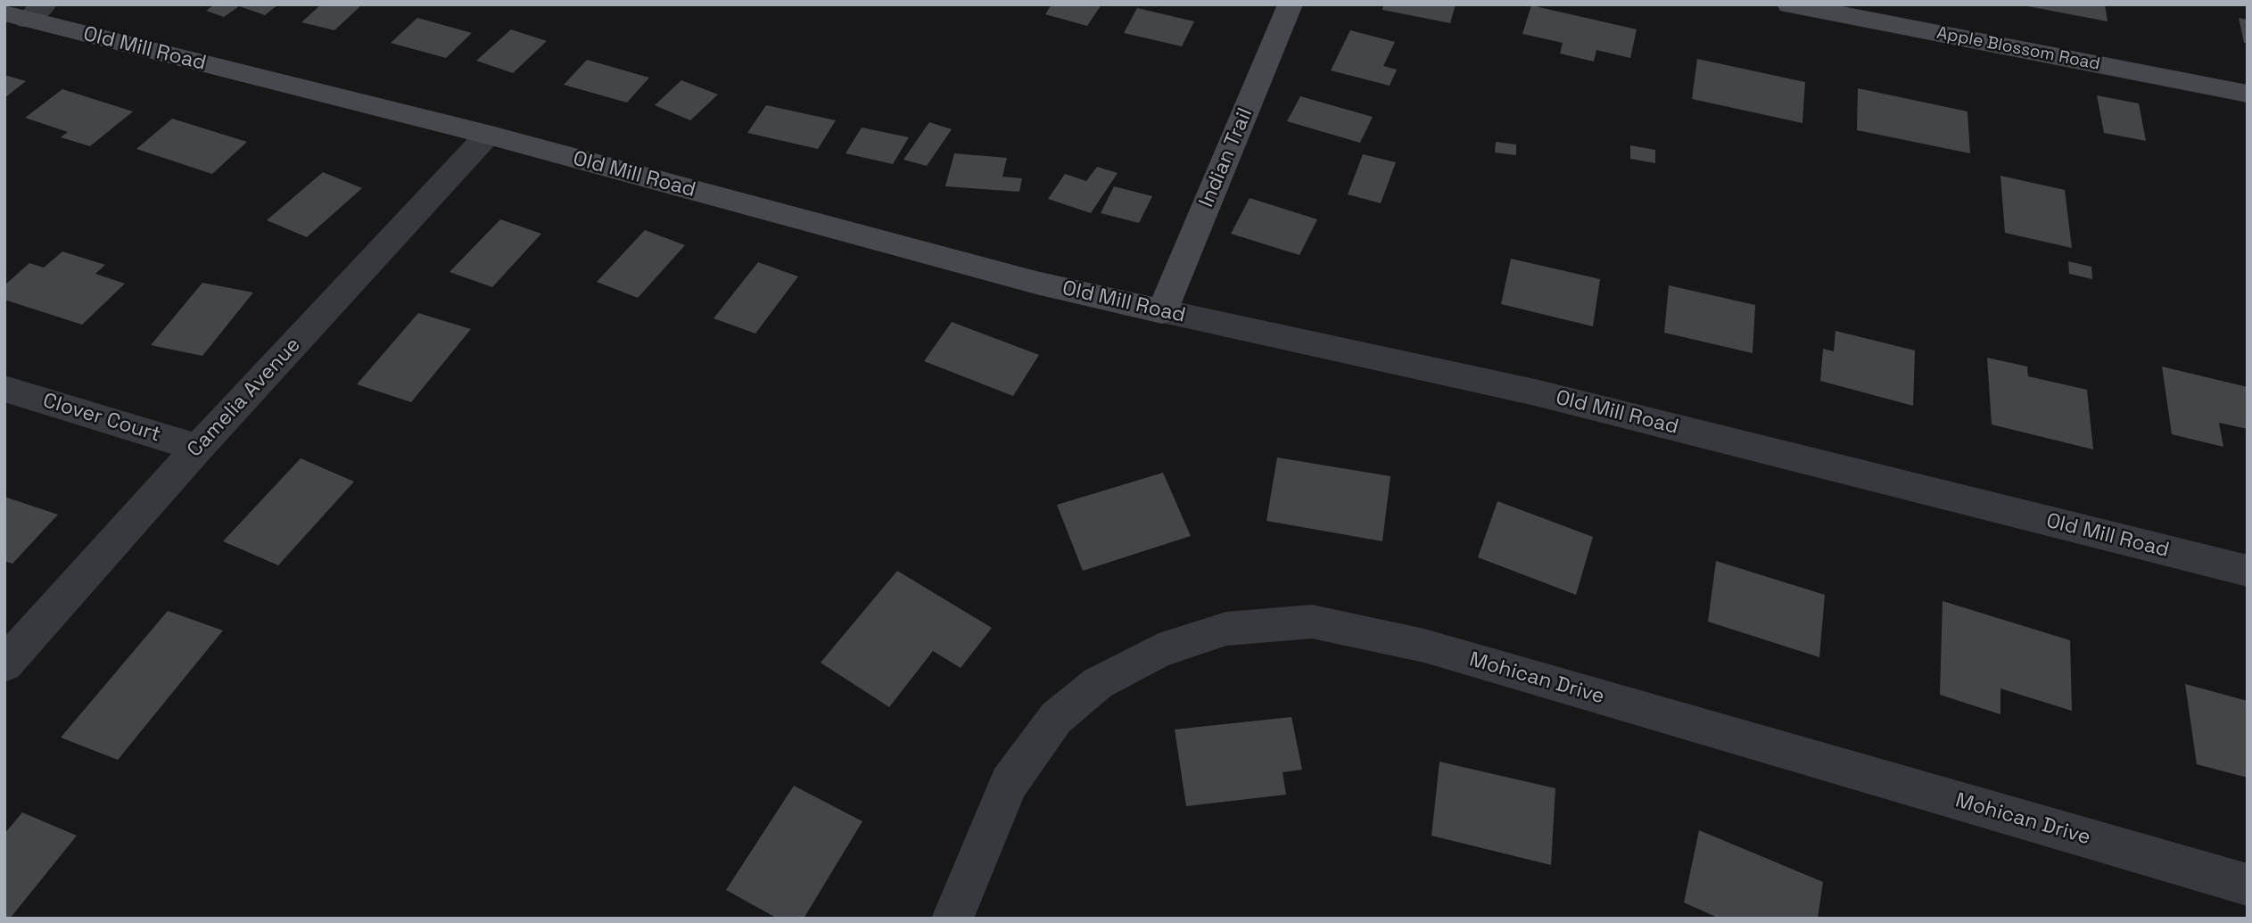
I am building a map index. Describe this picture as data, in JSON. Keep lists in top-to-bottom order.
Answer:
{
  "streets": {
    "street": [
      "Old Mill Road",
      "Apple Blossom Road",
      "Indian Trail",
      "Camelia Avenue",
      "Clover Court",
      "Mohican Drive"
    ]
  },
  "crossings": [
    ["Old Mill Road", "Indian Trail"],
    ["Old Mill Road", "Camelia Avenue"],
    ["Camelia Avenue", "Clover Court"]
  ]
}
